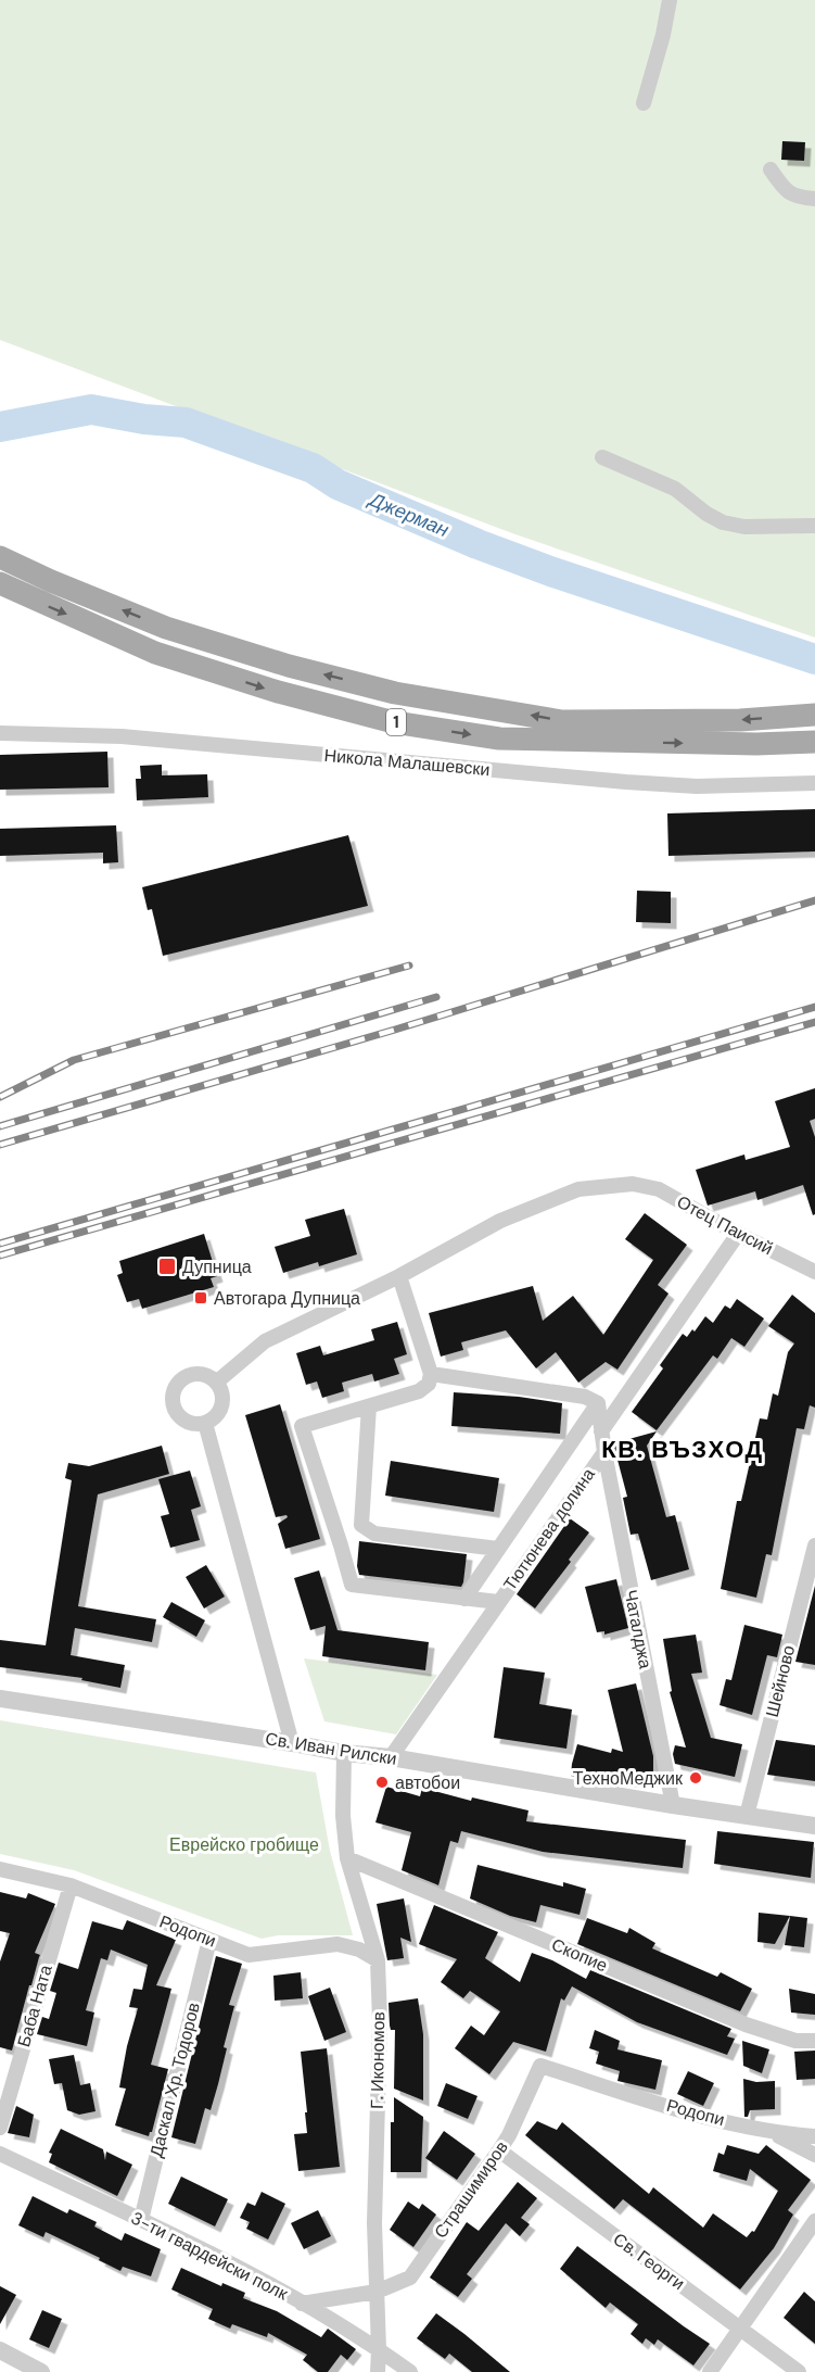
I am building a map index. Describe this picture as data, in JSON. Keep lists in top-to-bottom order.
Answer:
{
  "streets": {
    "main road": ["1"],
    "street": [
      "Никола Малашевски",
      "Отец Паисий",
      "Тютюнева долина",
      "Чаталджа",
      "Шейново",
      "Св. Иван Рилски",
      "Родопи",
      "Скопие",
      "Баба Ната",
      "Г. Икономов",
      "Даскал Хр. Тодоров",
      "Страшимиров",
      "3-ти гвардейски полк",
      "Св. Георги"
    ]
  },
  "crossings": [
    ["Тютюнева долина", "Чаталджа"],
    ["Тютюнева долина", "Св. Иван Рилски"],
    ["Чаталджа", "Св. Иван Рилски"],
    ["Шейново", "Св. Иван Рилски"],
    ["Св. Иван Рилски", "Г. Икономов"],
    ["Родопи", "Баба Ната"],
    ["Родопи", "Г. Икономов"],
    ["Родопи", "Даскал Хр. Тодоров"],
    ["Родопи", "Страшимиров"],
    ["Скопие", "Г. Икономов"],
    ["Г. Икономов", "Страшимиров"],
    ["Г. Икономов", "3-ти гвардейски полк"],
    ["Даскал Хр. Тодоров", "3-ти гвардейски полк"],
    ["Страшимиров", "3-ти гвардейски полк"],
    ["Страшимиров", "Св. Георги"]
  ],
  "districts": ["КВ. ВЪЗХОД"],
  "water": ["Джерман"],
  "parks": ["Еврейско гробище"],
  "places": {
    "transit": ["Дупница", "Автогара Дупница"],
    "other": ["ТехноМеджик", "автобои"]
  }
}
